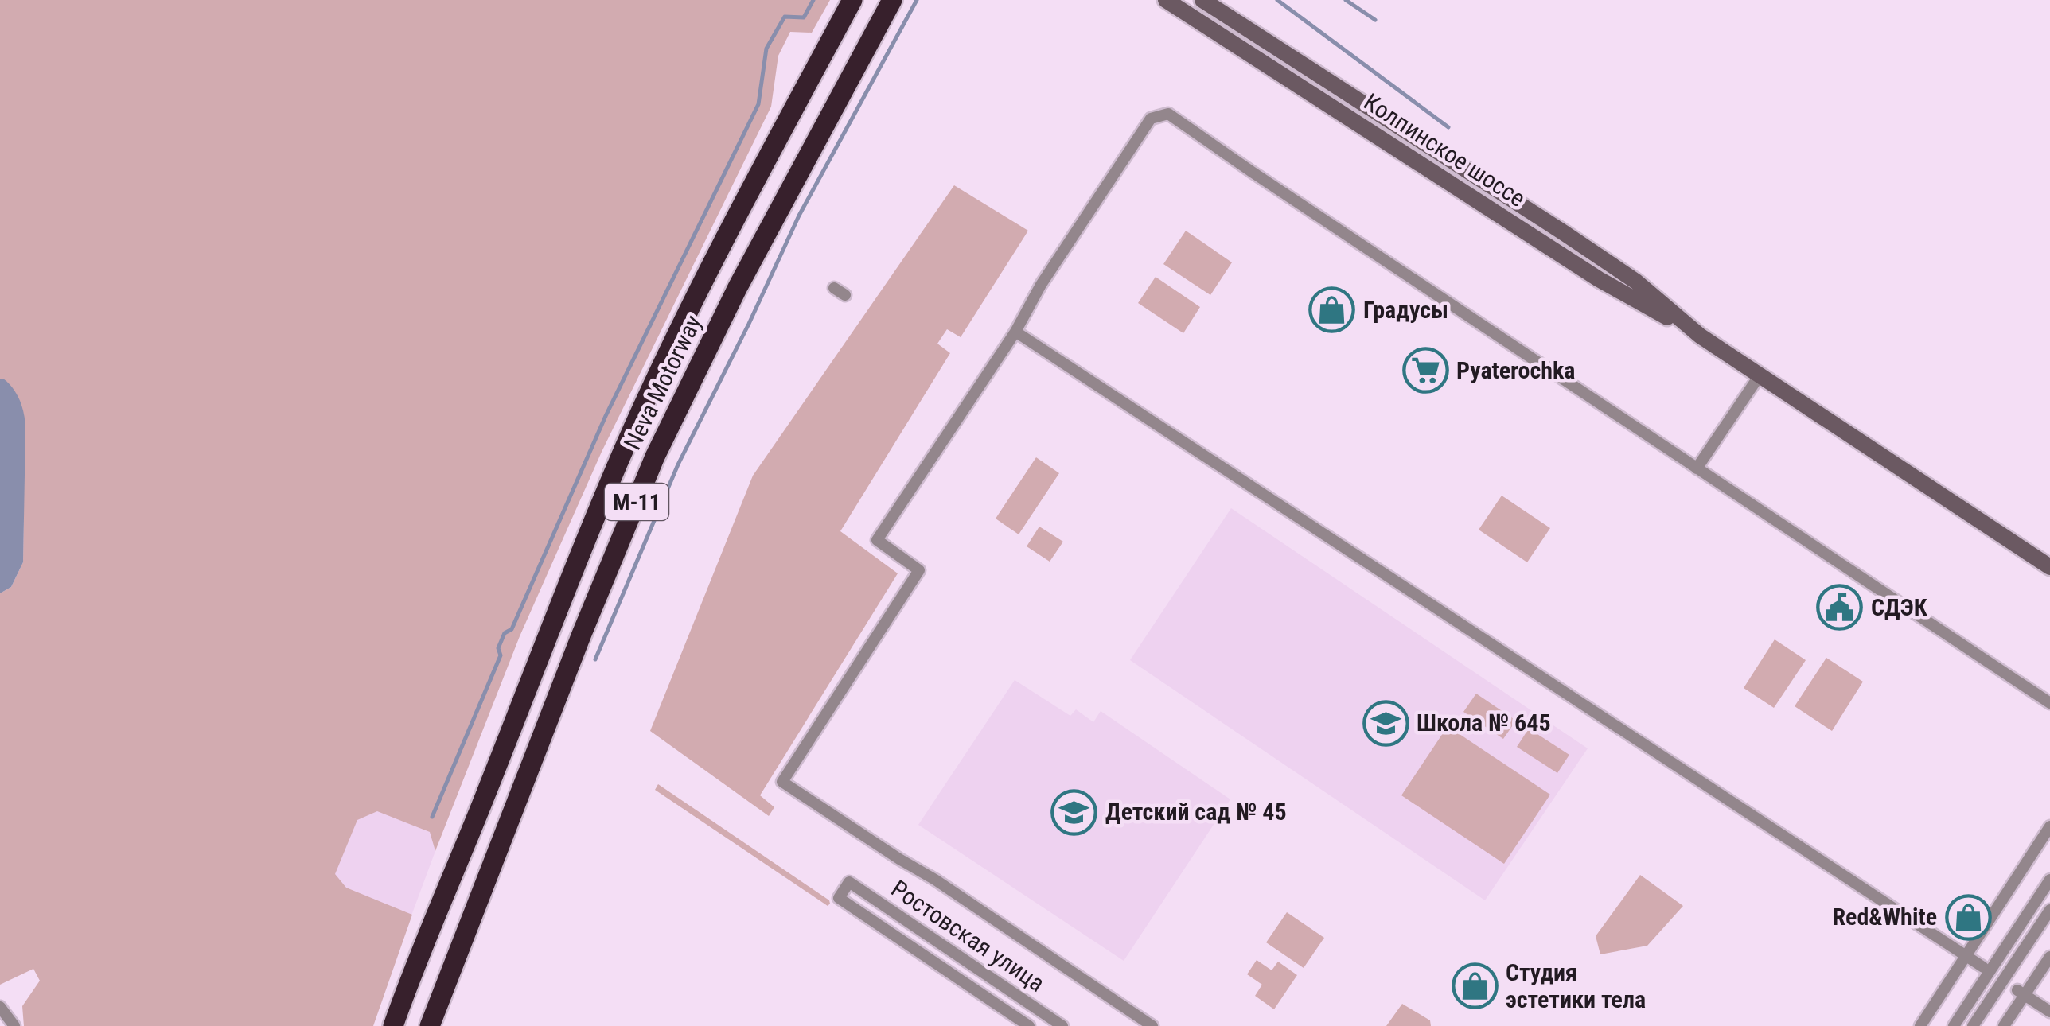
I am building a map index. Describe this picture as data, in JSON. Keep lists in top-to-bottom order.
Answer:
{
  "streets": {
    "highway": ["Neva Motorway", "М-11"],
    "main road": ["Колпинское шоссе"],
    "street": ["Ростовская улица"]
  },
  "places": {
    "shop": ["Градусы", "Red&White", "Студия эстетики тела"],
    "supermarket": ["Pyaterochka"],
    "public building": ["СДЭК"],
    "school or university": ["Школа № 645", "Детский сад № 45"]
  }
}
